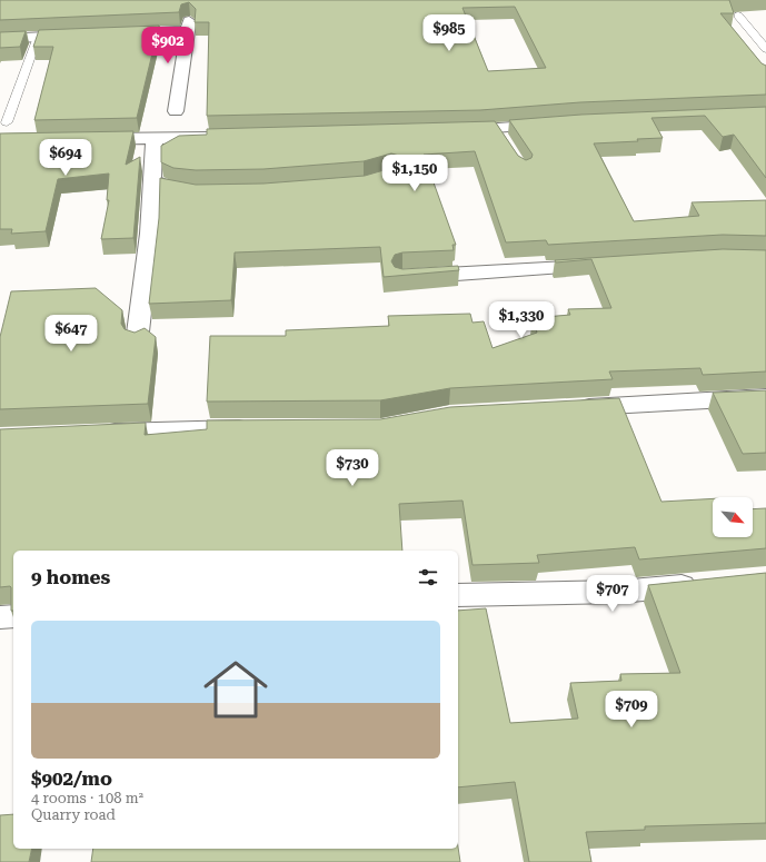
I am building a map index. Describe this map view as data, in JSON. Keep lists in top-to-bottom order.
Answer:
{
  "north": "bottom right",
  "page": {
    "price": [
      "$985",
      "$902",
      "$694",
      "$1,150",
      "$1,330",
      "$647",
      "$730",
      "$707",
      "$709"
    ],
    "heading": "9 homes",
    "list": [
      {
        "name": "$902/mo",
        "note": "4 rooms · 108 m² · Quarry road"
      }
    ]
  }
}
